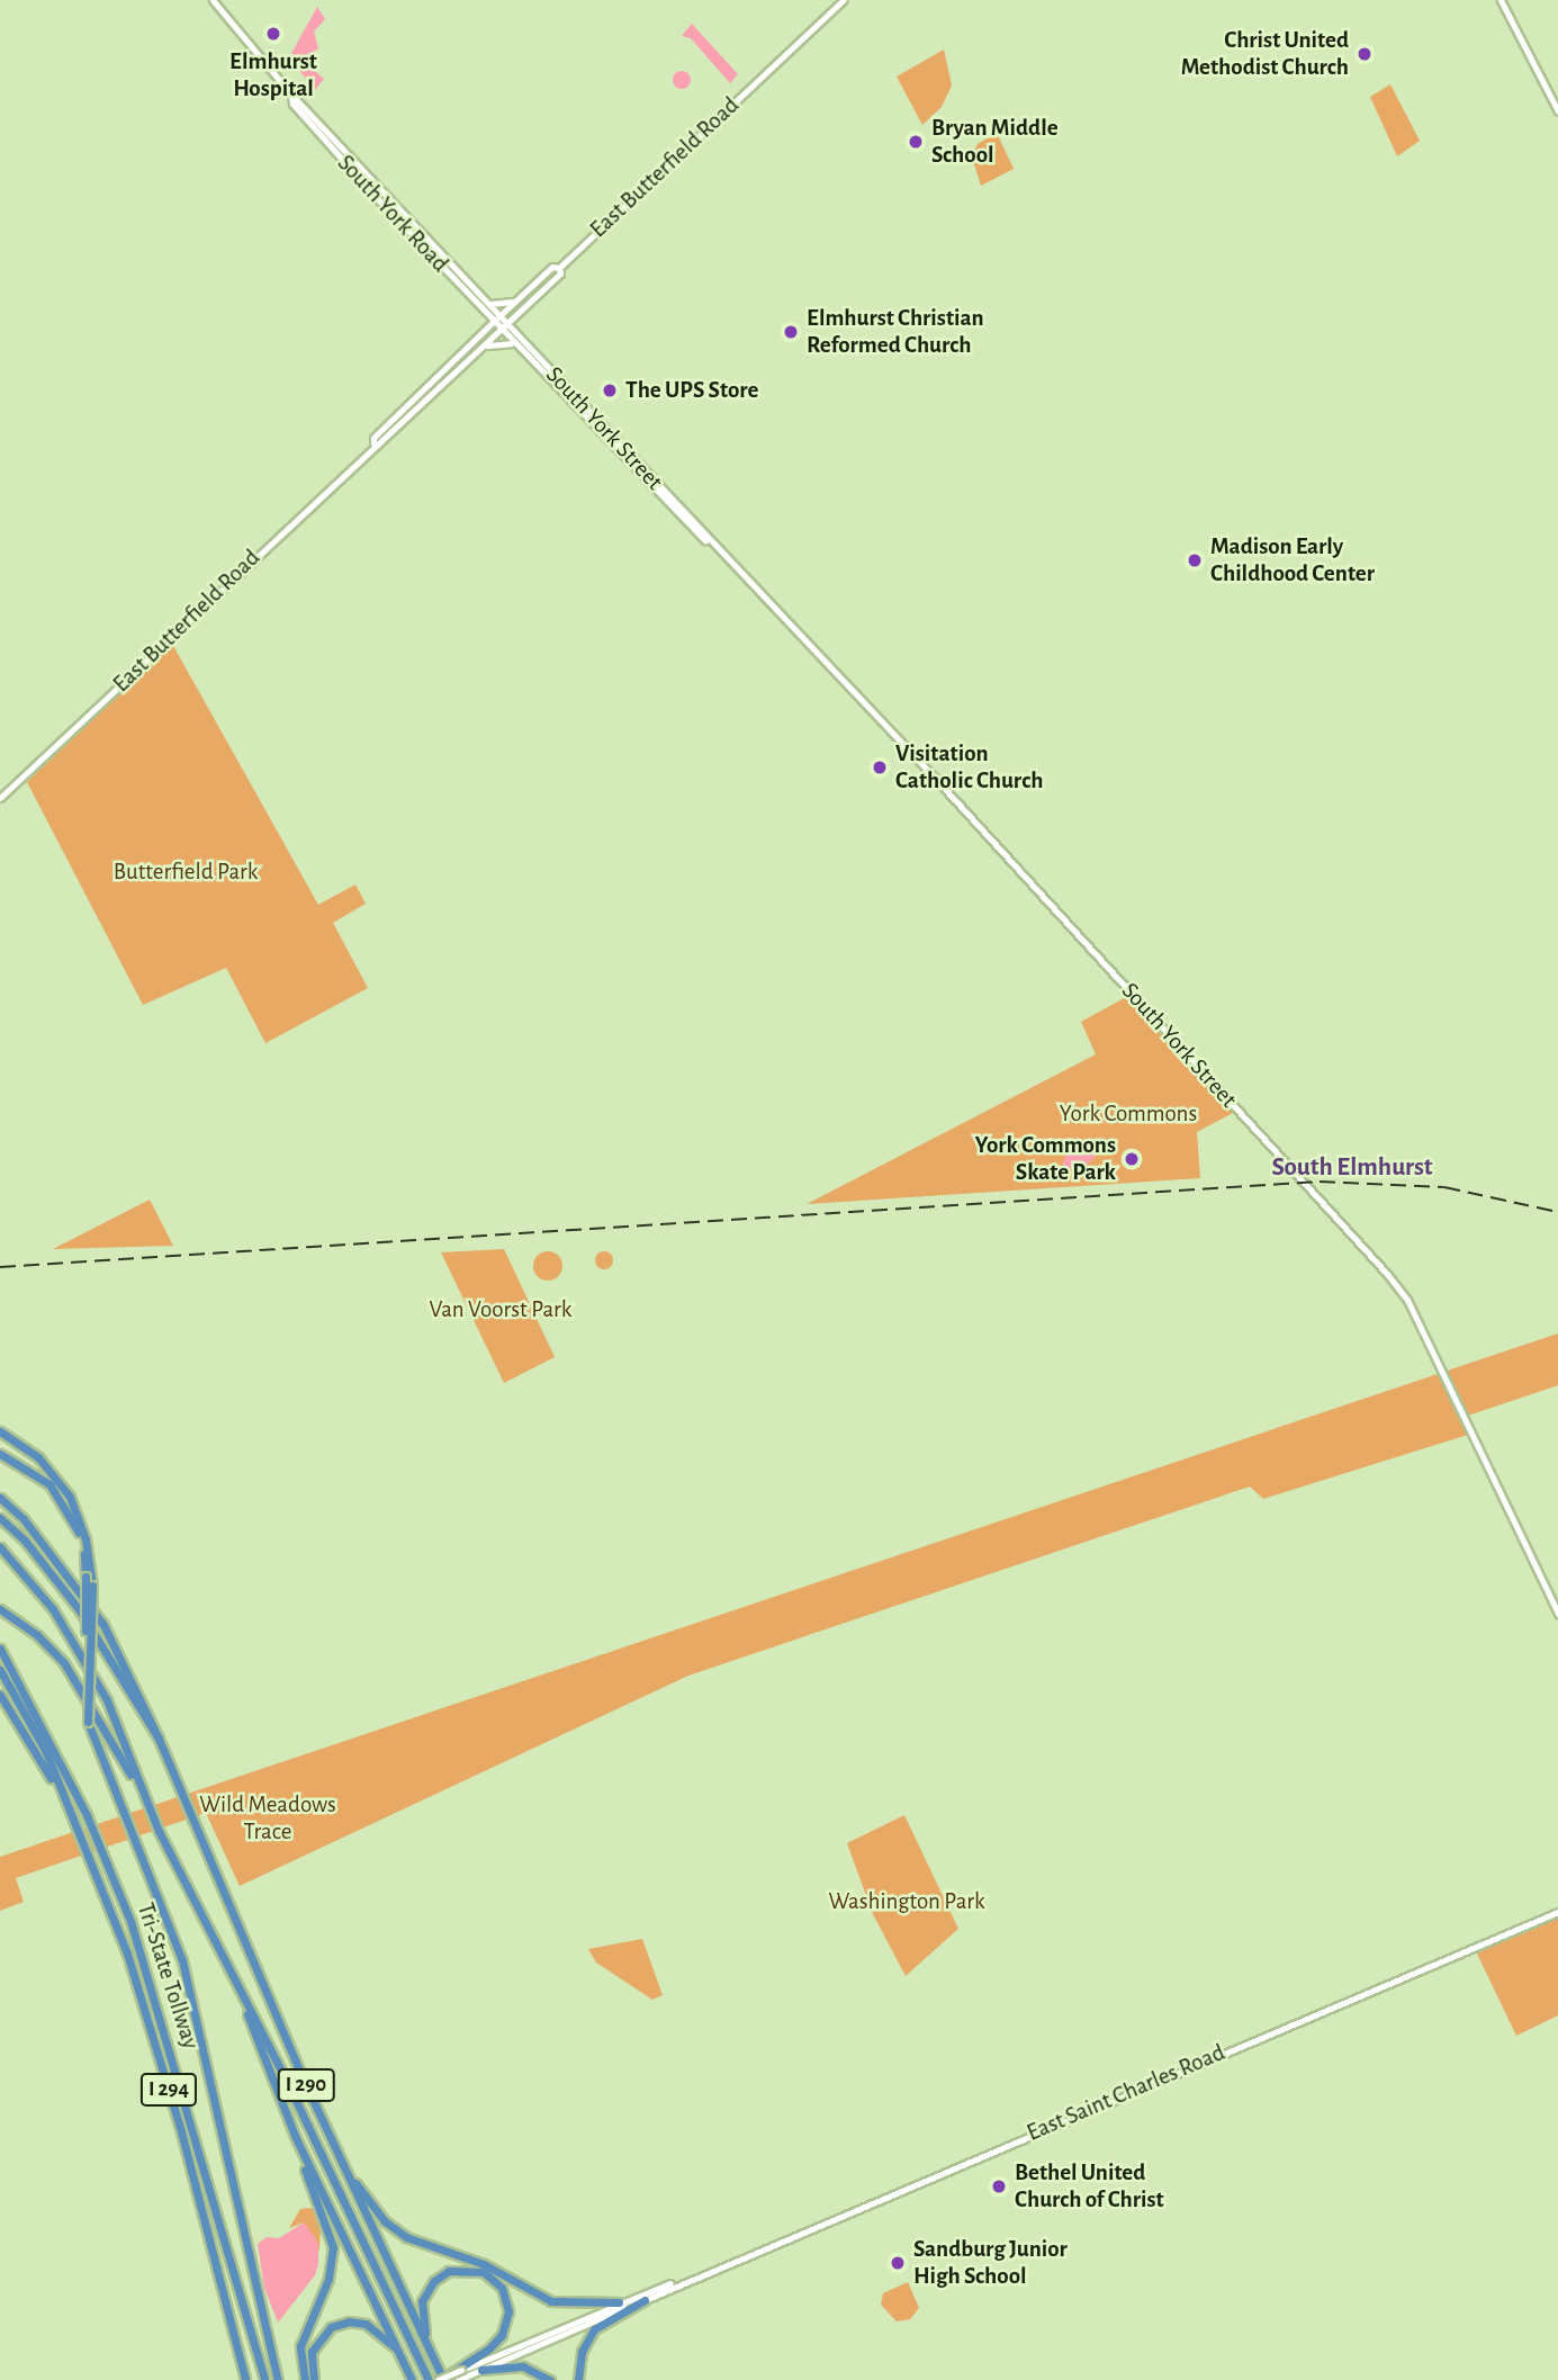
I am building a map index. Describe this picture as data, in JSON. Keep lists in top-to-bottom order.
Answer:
{
  "streets": {
    "highway": ["Tri-State Tollway", "I 290", "I 294"],
    "main road": [
      "East Butterfield Road",
      "South York Road",
      "South York Street",
      "East Saint Charles Road"
    ]
  },
  "crossings": [
    ["East Butterfield Road", "South York Road"],
    ["East Butterfield Road", "South York Street"],
    ["South York Road", "South York Street"],
    ["I 290", "East Saint Charles Road"]
  ],
  "districts": ["South Elmhurst"],
  "parks": [
    "Butterfield Park",
    "York Commons",
    "Van Voorst Park",
    "Wild Meadows Trace",
    "Washington Park"
  ],
  "places": [
    "Elmhurst Hospital",
    "Christ United Methodist Church",
    "Bryan Middle School",
    "Elmhurst Christian Reformed Church",
    "The UPS Store",
    "Madison Early Childhood Center",
    "Visitation Catholic Church",
    "York Commons Skate Park",
    "Bethel United Church of Christ",
    "Sandburg Junior High School"
  ]
}
